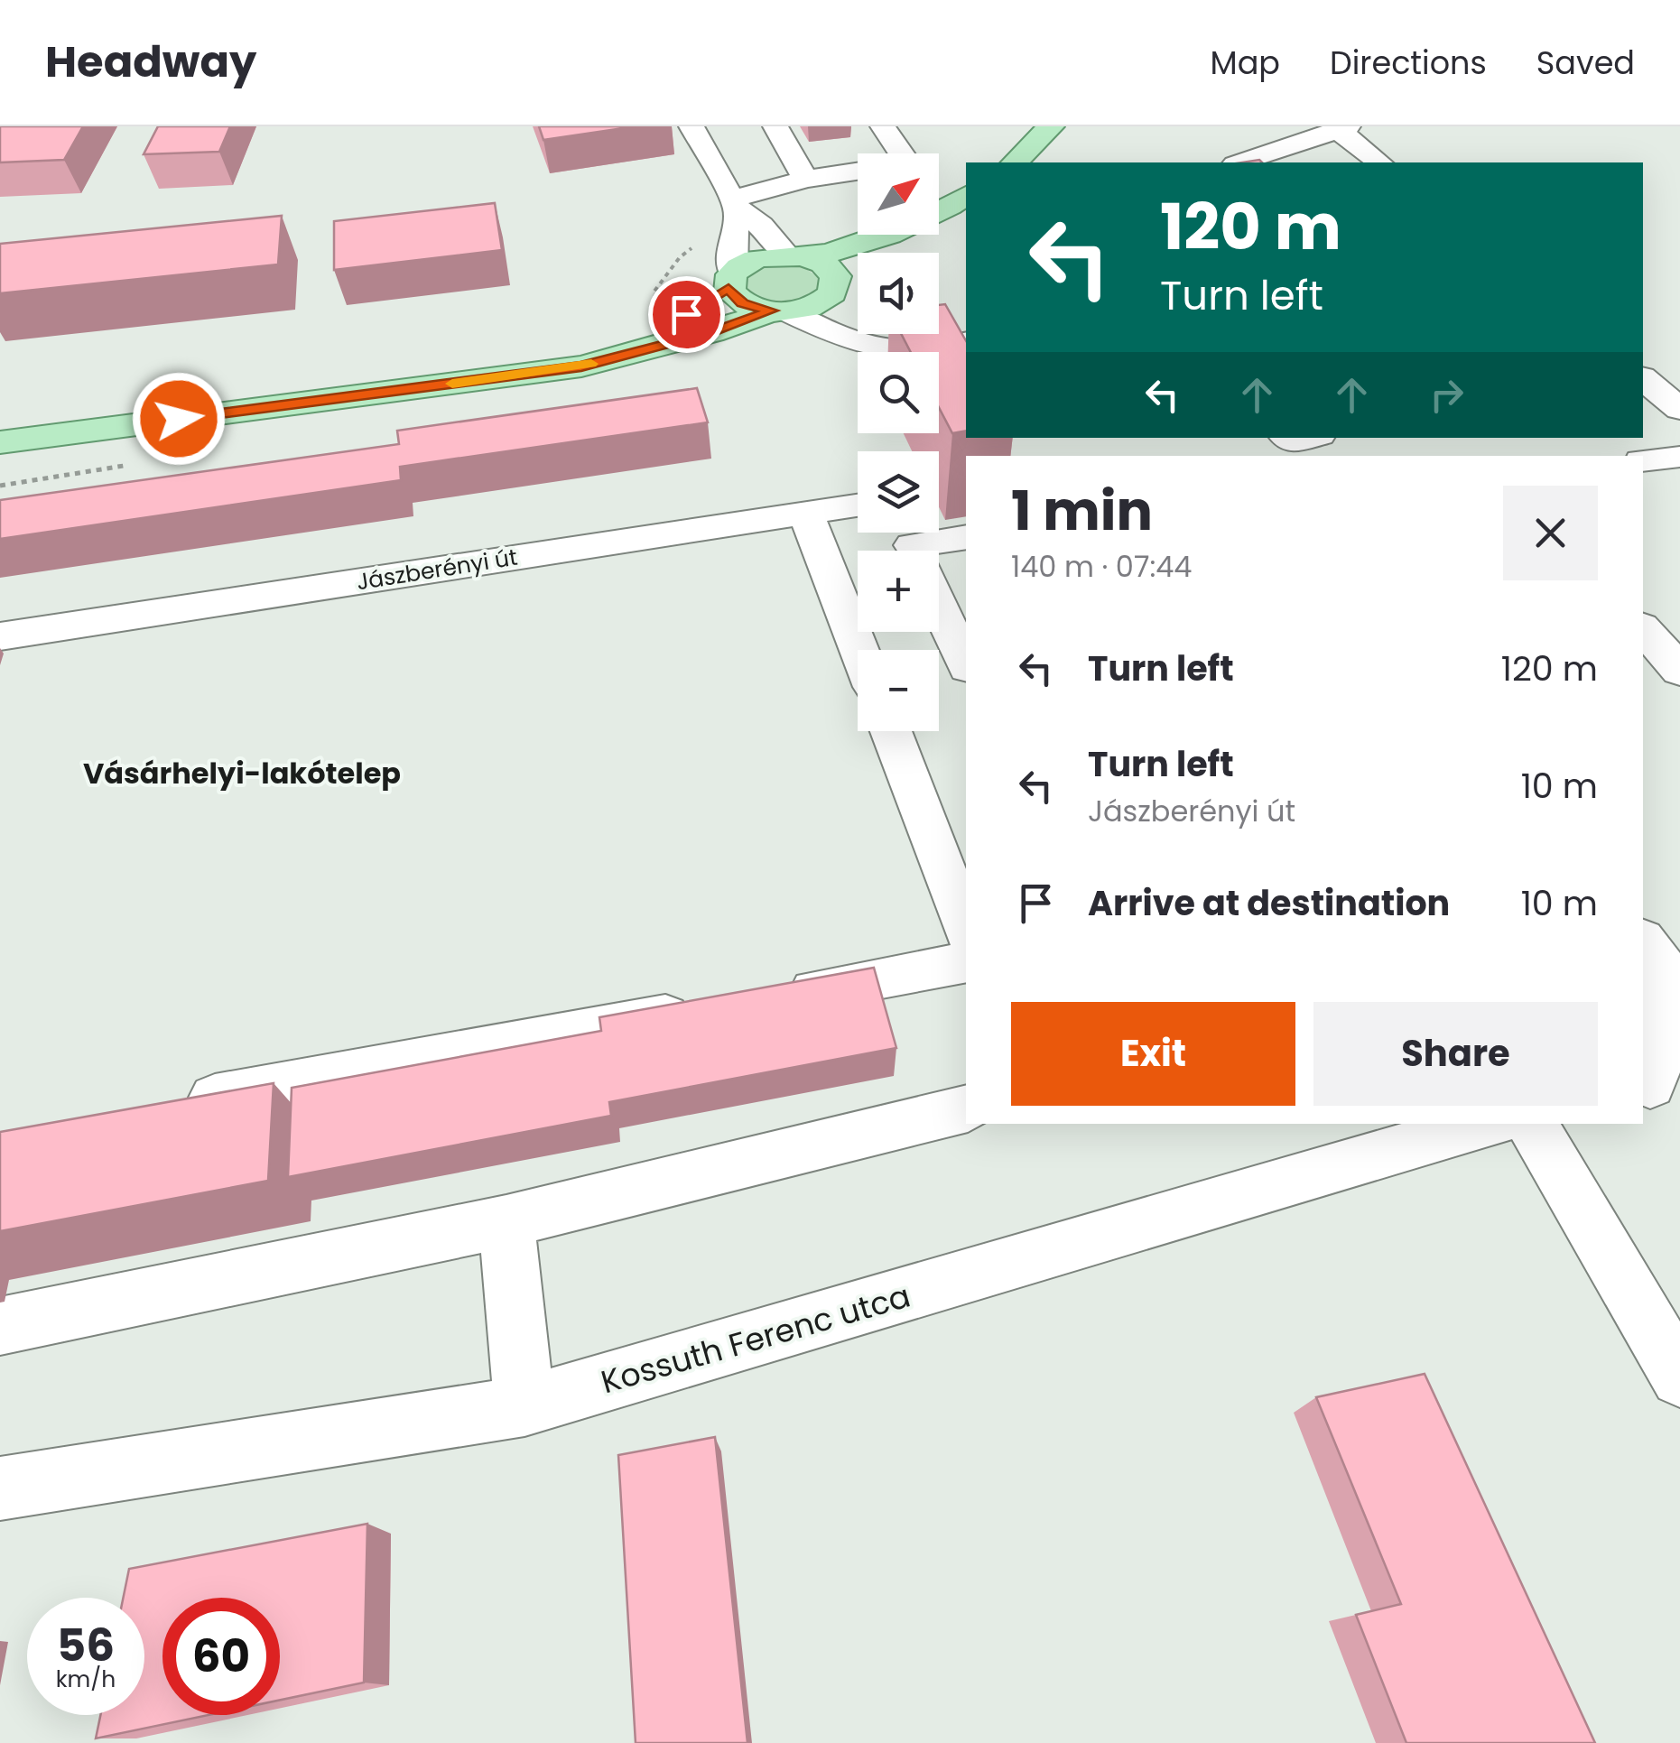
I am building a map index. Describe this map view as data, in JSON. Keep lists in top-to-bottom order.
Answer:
{
  "streets": {
    "street": ["Jászberényi út", "Kossuth Ferenc utca"]
  },
  "districts": ["Vásárhelyi-lakótelep"],
  "north": "top right",
  "page": {
    "header": "Headway",
    "nav": ["Map", "Directions", "Saved"],
    "map_buttons": ["+", "−"],
    "turn": ["120 m", "Turn left"],
    "heading": ["1 min", "140 m · 07:44"],
    "list": [
      {
        "name": "Turn left",
        "value": "120 m"
      },
      {
        "name": "Turn left",
        "note": "Jászberényi út",
        "value": "10 m"
      },
      {
        "name": "Arrive at destination",
        "value": "10 m"
      }
    ],
    "buttons": ["Exit", "Share"],
    "speed": "56 km/h",
    "limit": "60"
  }
}
